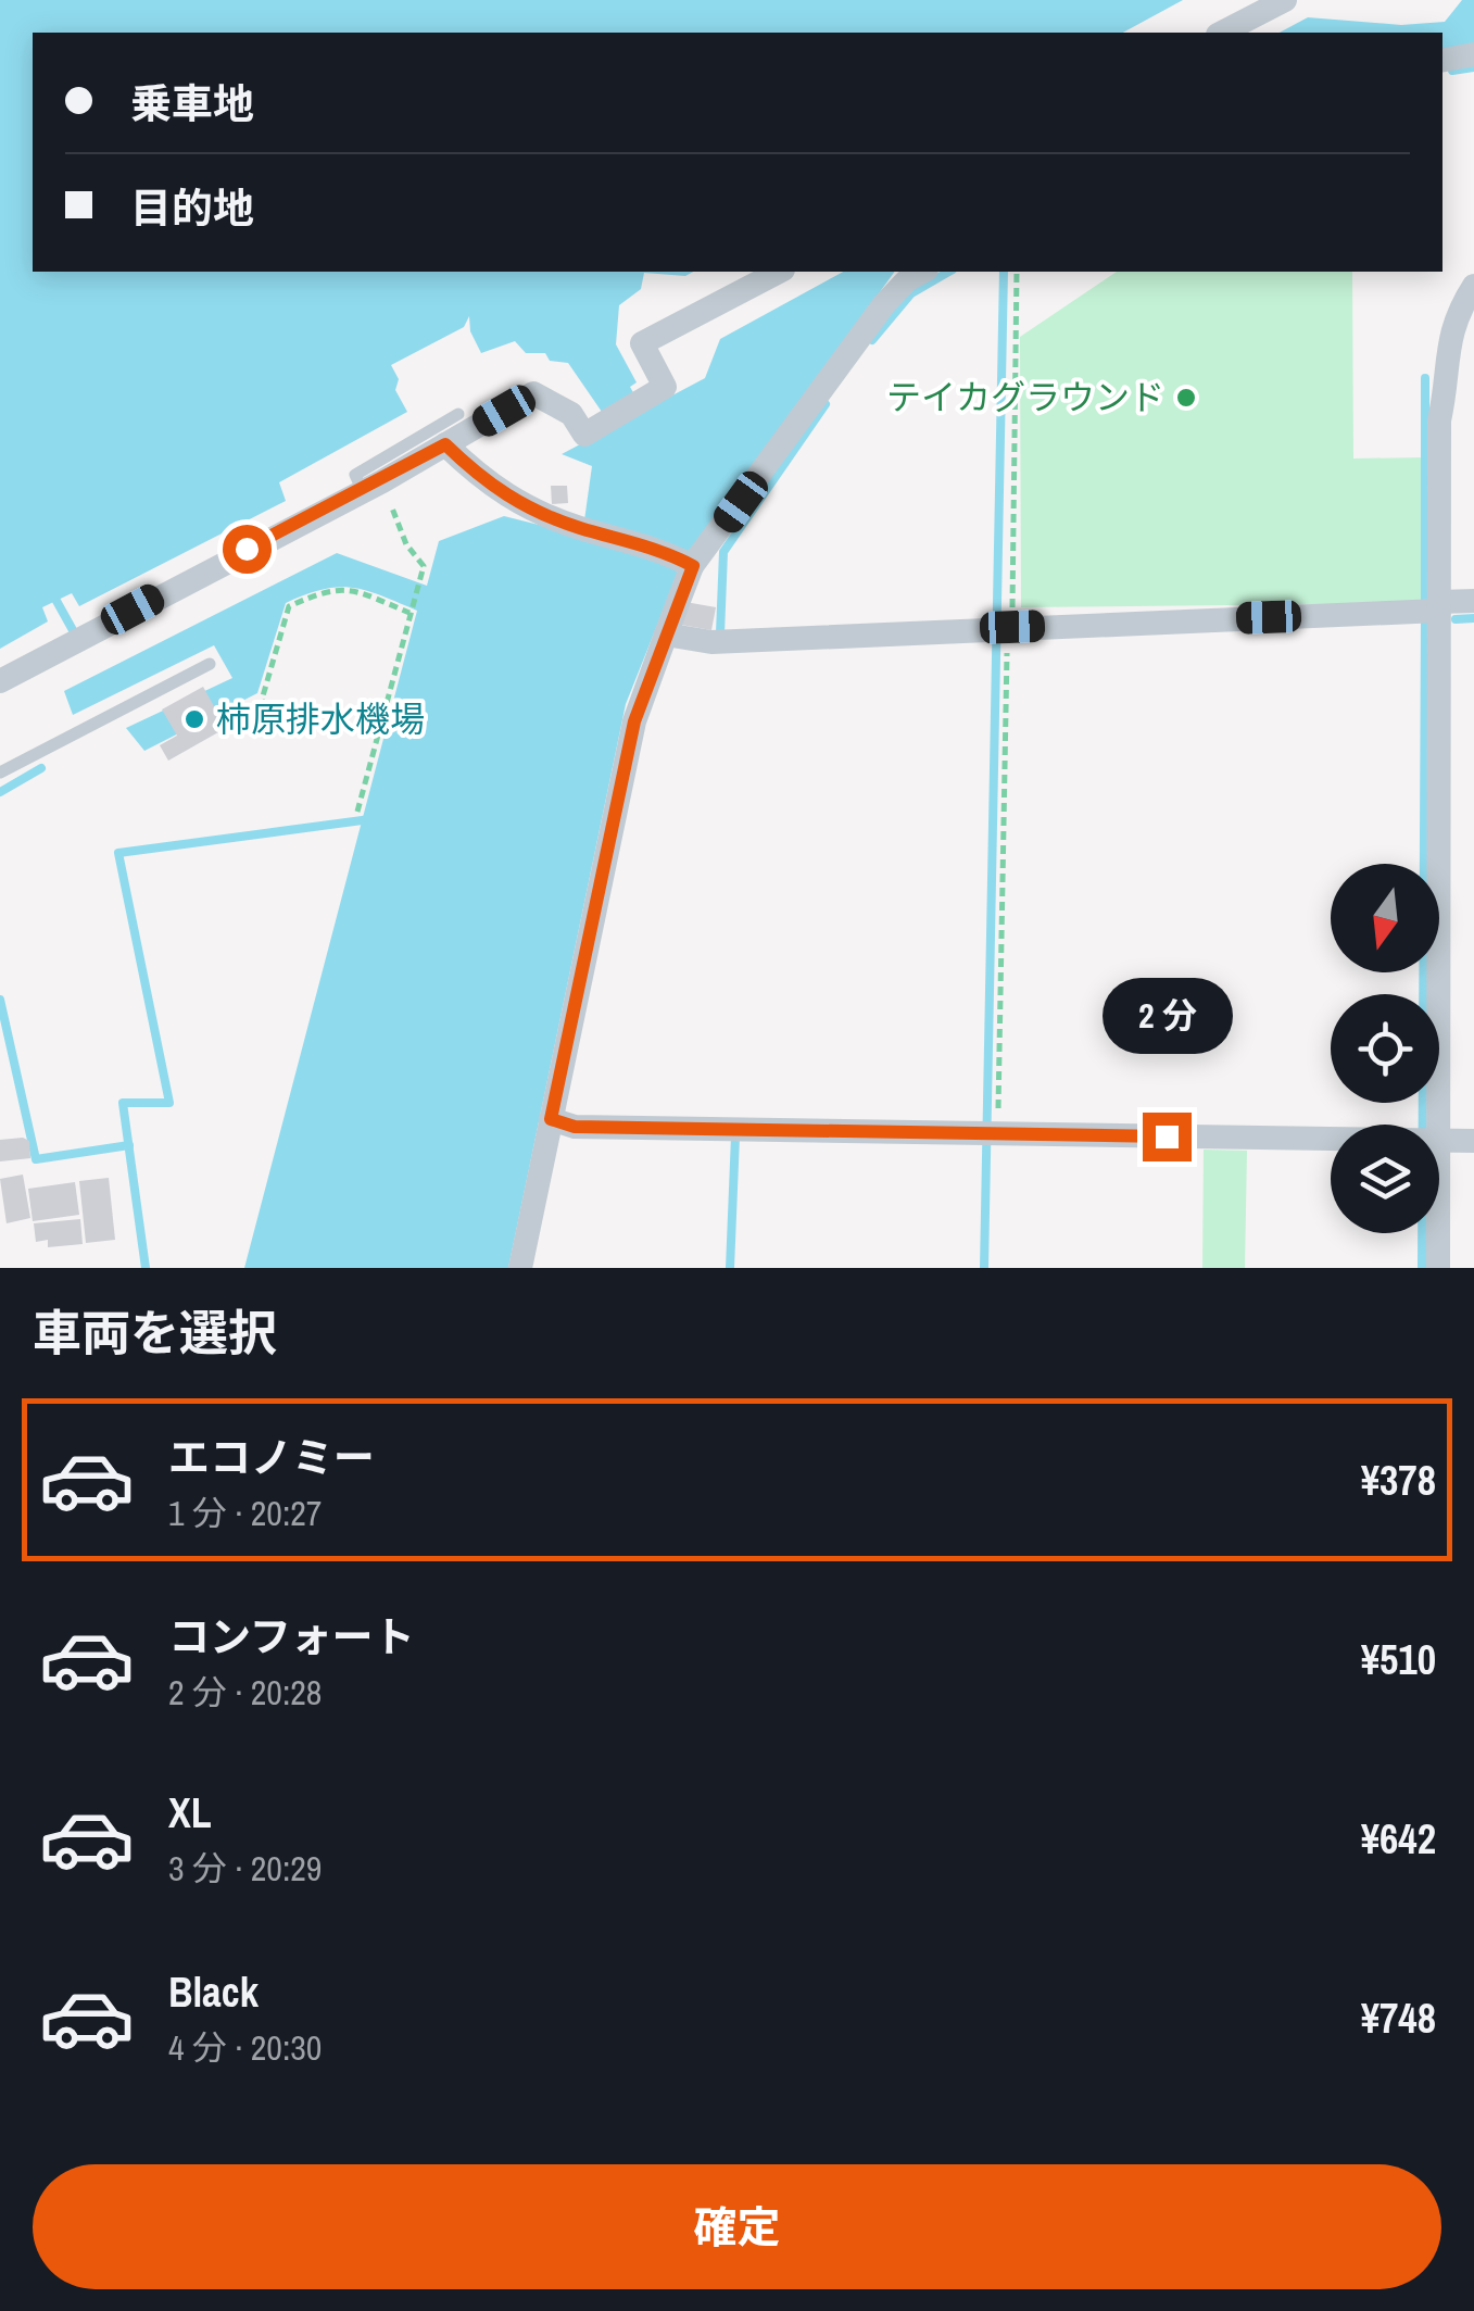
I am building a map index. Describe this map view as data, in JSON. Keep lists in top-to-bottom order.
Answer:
{
  "places": ["テイカグラウンド", "柿原排水機場"],
  "north": "bottom",
  "page": {
    "banner": ["乗車地", "目的地"],
    "bubble": "2 分",
    "heading": "車両を選択",
    "list": [
      {
        "name": "エコノミー",
        "note": "1 分 · 20:27",
        "value": "¥378"
      },
      {
        "name": "コンフォート",
        "note": "2 分 · 20:28",
        "value": "¥510"
      },
      {
        "name": "XL",
        "note": "3 分 · 20:29",
        "value": "¥642"
      },
      {
        "name": "Black",
        "note": "4 分 · 20:30",
        "value": "¥748"
      }
    ],
    "buttons": "確定"
  }
}
